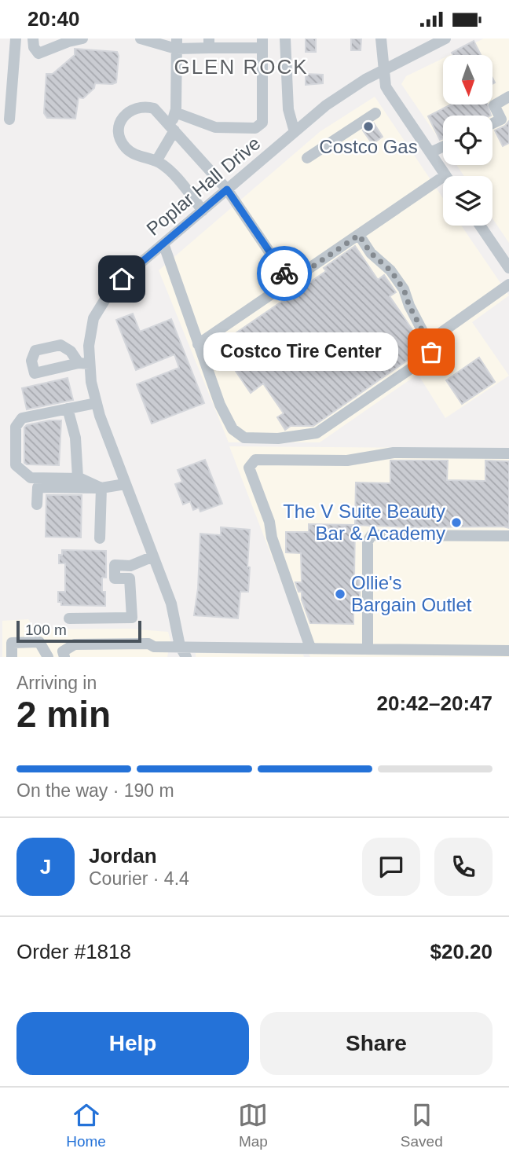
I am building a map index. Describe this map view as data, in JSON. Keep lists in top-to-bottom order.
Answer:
{
  "streets": {
    "street": ["Poplar Hall Drive"]
  },
  "districts": ["GLEN ROCK"],
  "places": [
    "Costco Gas",
    "Costco Tire Center",
    "The V Suite Beauty Bar & Academy",
    "Ollie's Bargain Outlet"
  ],
  "scale_bar": "100 m",
  "north": "bottom",
  "page": {
    "status": "20:40",
    "bubble": "Costco Tire Center",
    "scale": "100 m",
    "heading": ["2 min", "Arriving in", "20:42–20:47"],
    "panel": [
      "Jordan",
      "Courier · 4.4",
      "Order #1818",
      "$20.20"
    ],
    "bar": "On the way · 190 m",
    "round": "J",
    "buttons": ["Help", "Share"],
    "tabs": ["Home", "Map", "Saved"]
  }
}
